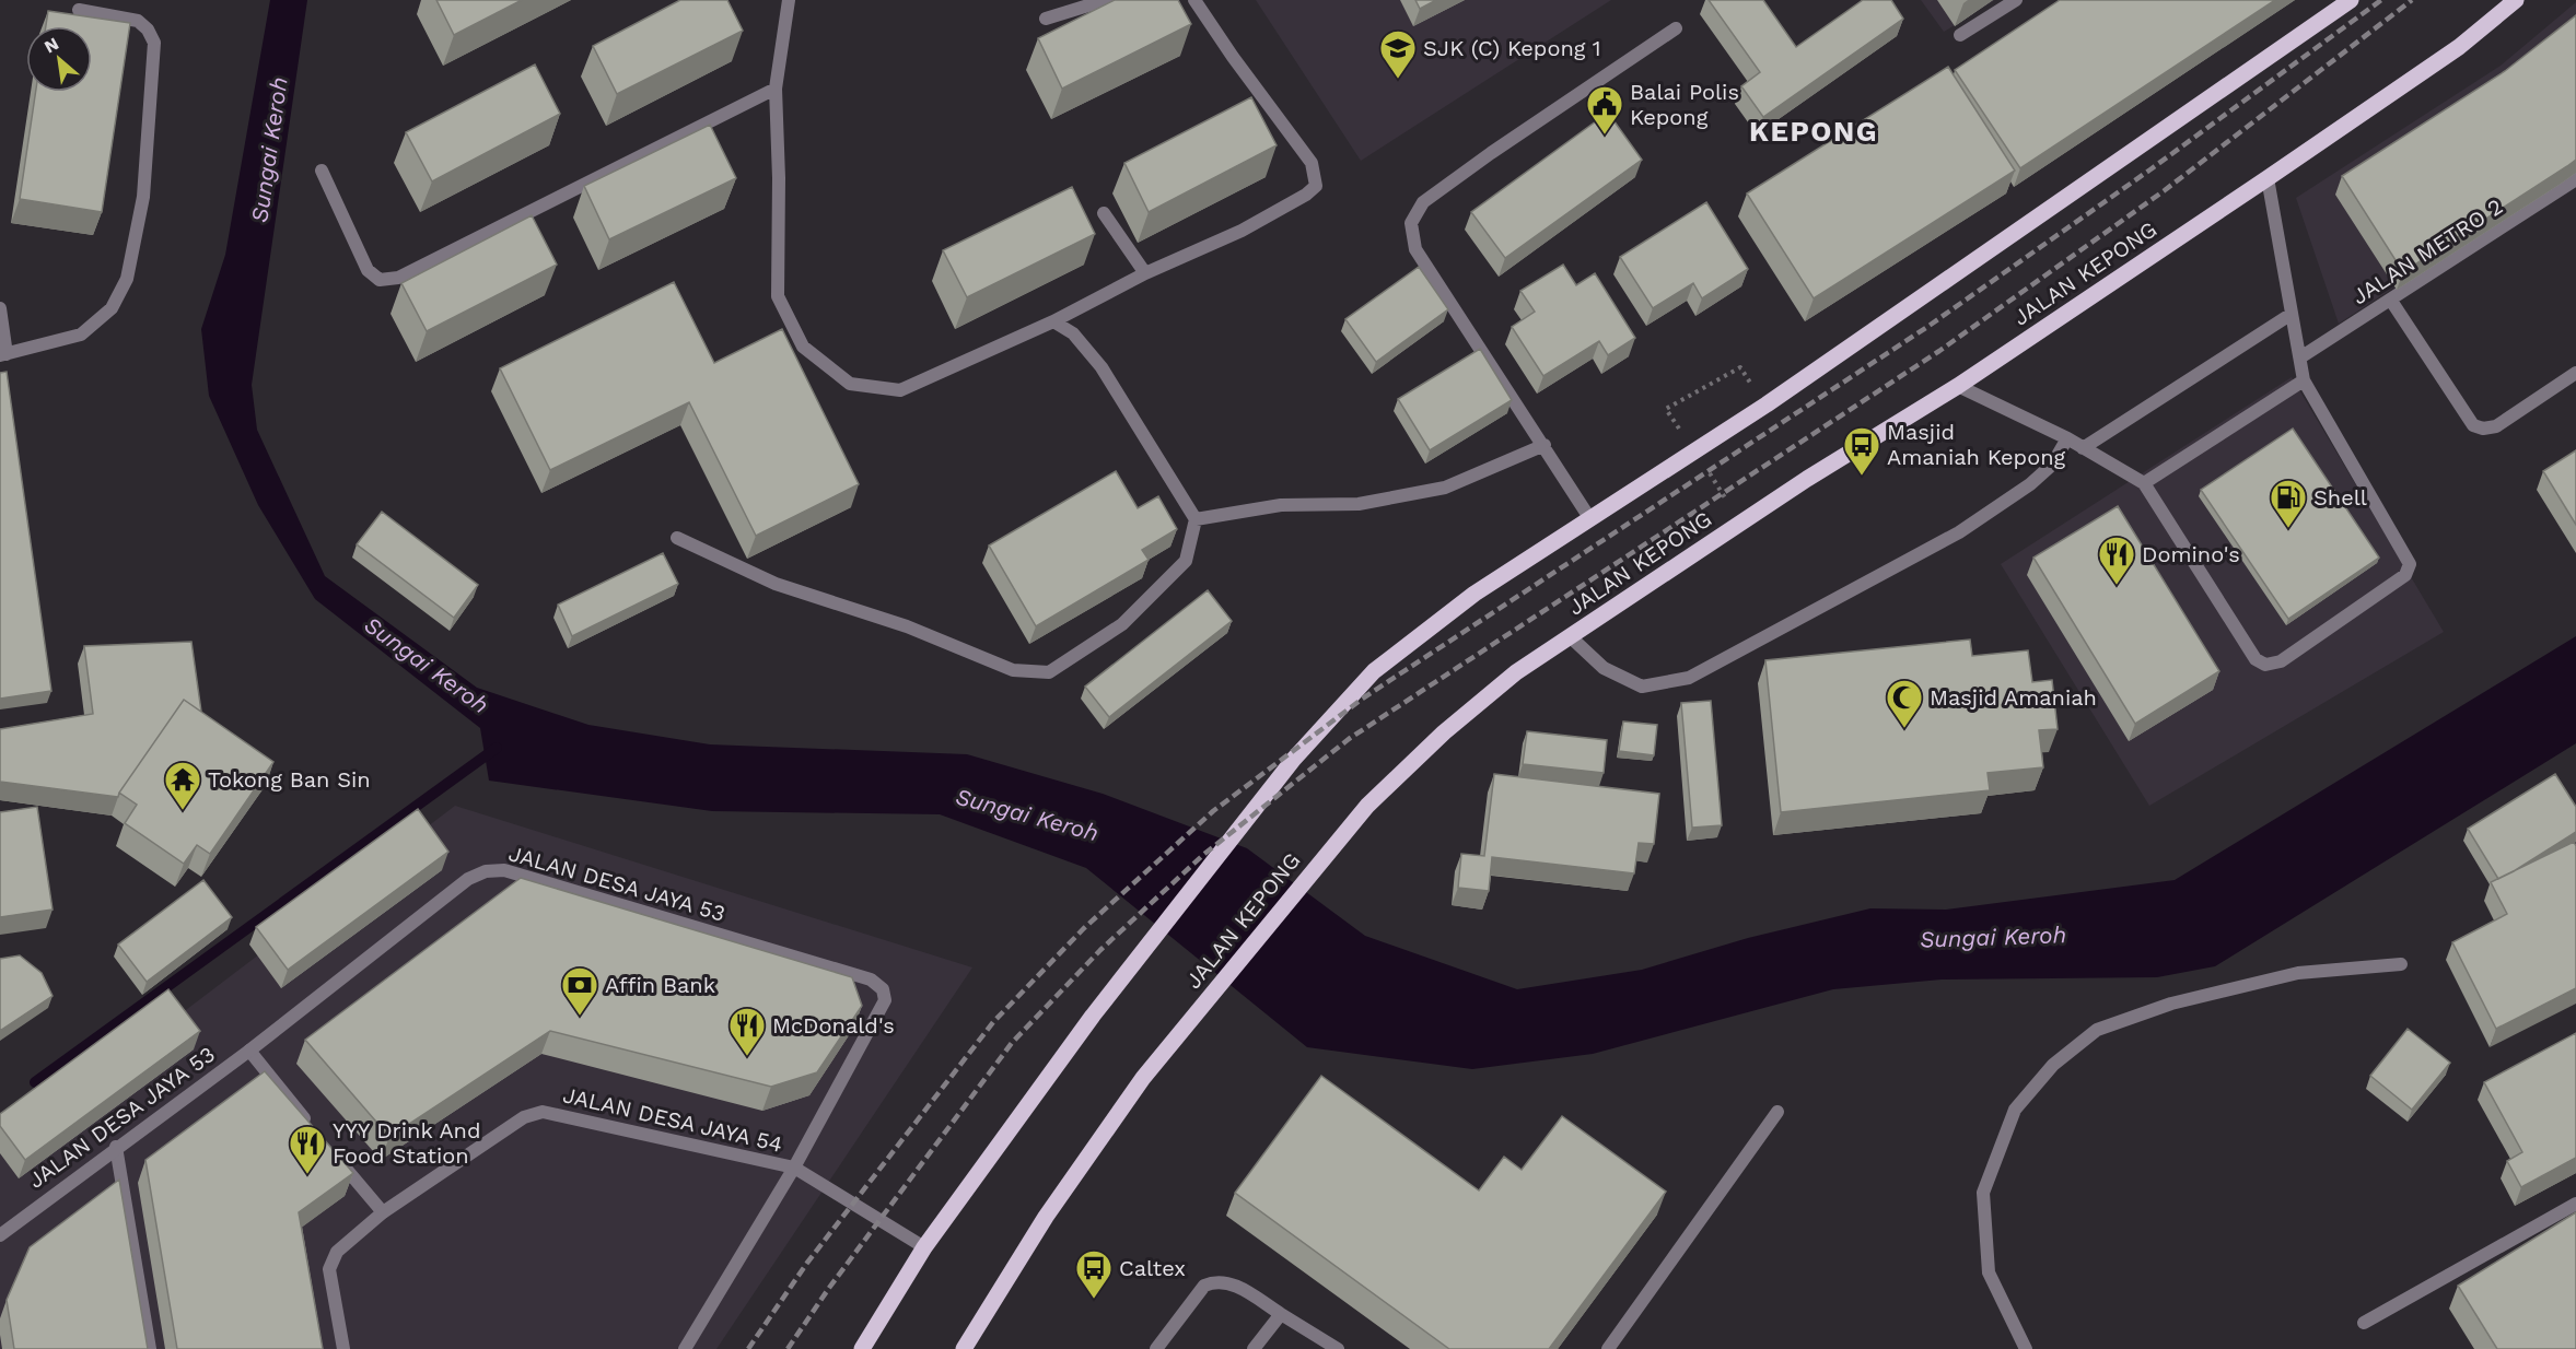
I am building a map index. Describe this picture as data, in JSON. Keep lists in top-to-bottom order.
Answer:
{
  "streets": {
    "main road": ["JALAN KEPONG"],
    "street": ["JALAN METRO 2", "JALAN DESA JAYA 53", "JALAN DESA JAYA 54"]
  },
  "crossings": [
    ["JALAN DESA JAYA 53", "JALAN DESA JAYA 54"]
  ],
  "districts": ["KEPONG"],
  "water": ["Sungai Keroh"],
  "places": {
    "school or university": ["SJK (C) Kepong 1"],
    "public building": ["Balai Polis Kepong"],
    "bus stop": ["Masjid Amaniah Kepong", "Caltex"],
    "fuel station": ["Shell"],
    "restaurant": ["Domino's", "McDonald's", "YYY Drink And Food Station"],
    "mosque": ["Masjid Amaniah"],
    "temple": ["Tokong Ban Sin"],
    "bank": ["Affin Bank"]
  },
  "north": "top left"
}
